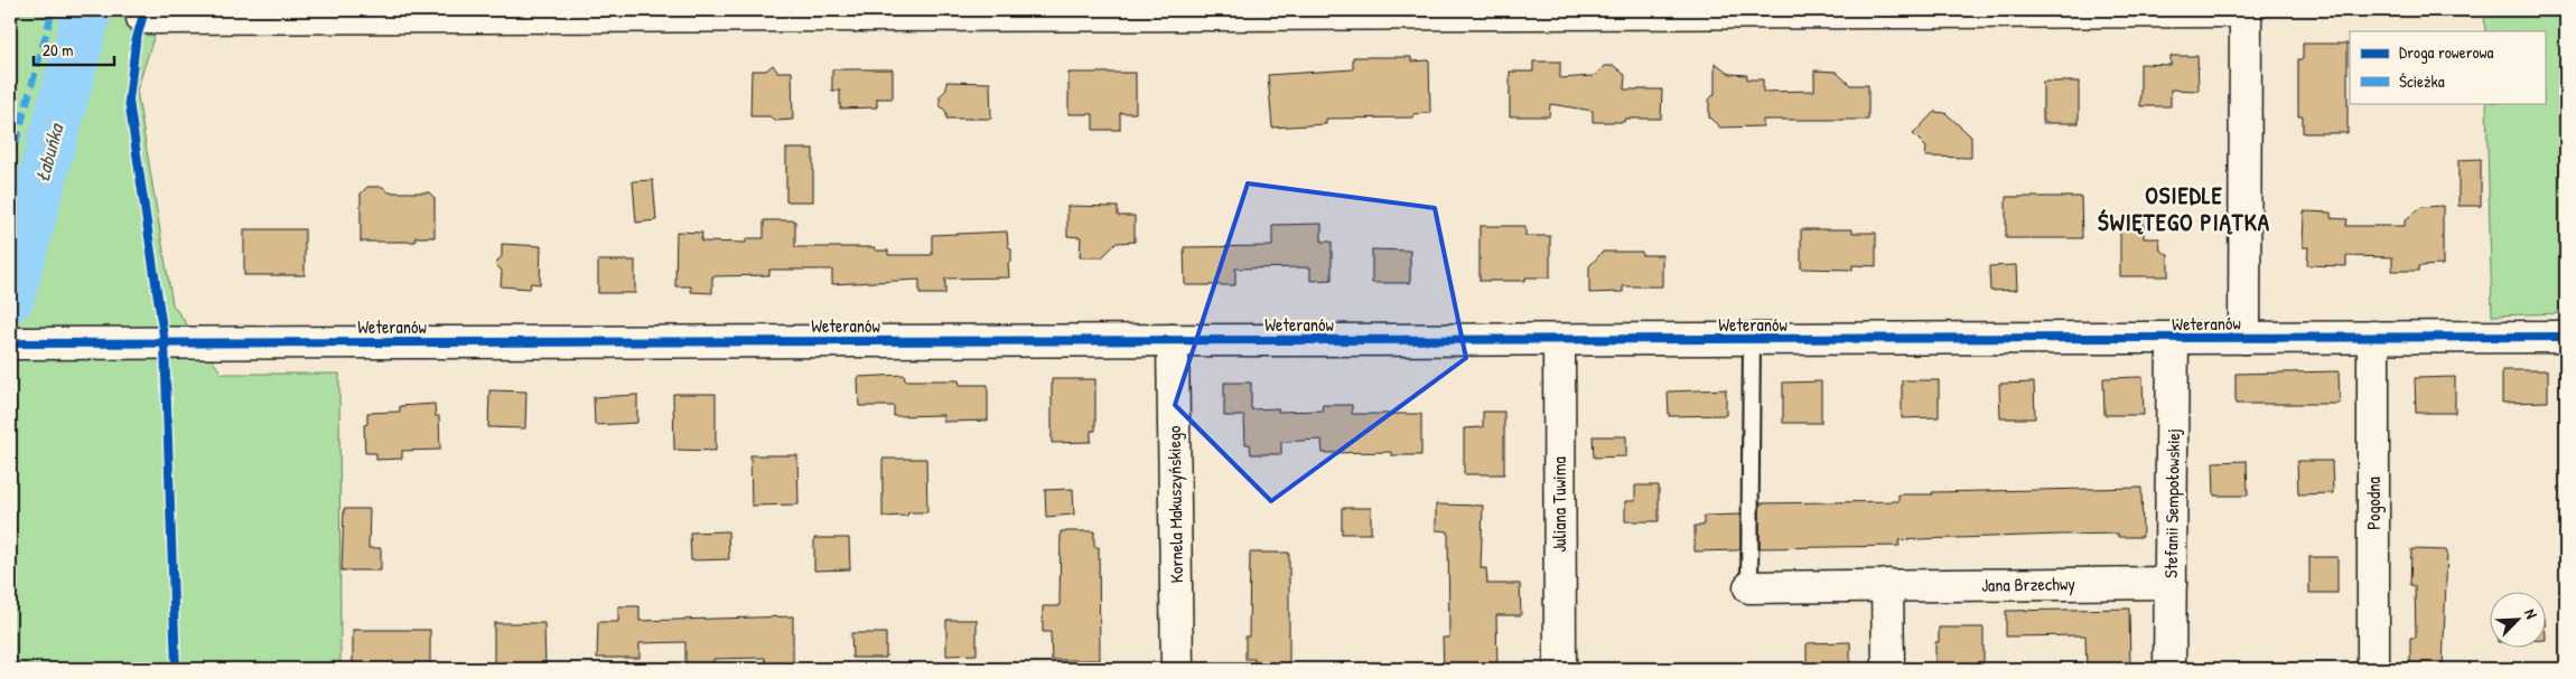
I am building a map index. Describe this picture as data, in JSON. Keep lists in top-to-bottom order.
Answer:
{
  "streets": {
    "street": [
      "Weteranów",
      "Stefanii Sempołowskiej",
      "Pogodna",
      "Kornela Makuszyńskiego",
      "Juliana Tuwima",
      "Jana Brzechwy"
    ]
  },
  "crossings": [
    ["Weteranów", "Stefanii Sempołowskiej"],
    ["Weteranów", "Pogodna"],
    ["Weteranów", "Kornela Makuszyńskiego"],
    ["Weteranów", "Juliana Tuwima"],
    ["Stefanii Sempołowskiej", "Jana Brzechwy"]
  ],
  "districts": ["OSIEDLE ŚWIĘTEGO PIĄTKA"],
  "water": ["Łabuńka"],
  "legend": ["Droga rowerowa", "Ścieżka"],
  "scale_bar": "20 m",
  "north": "top right"
}
